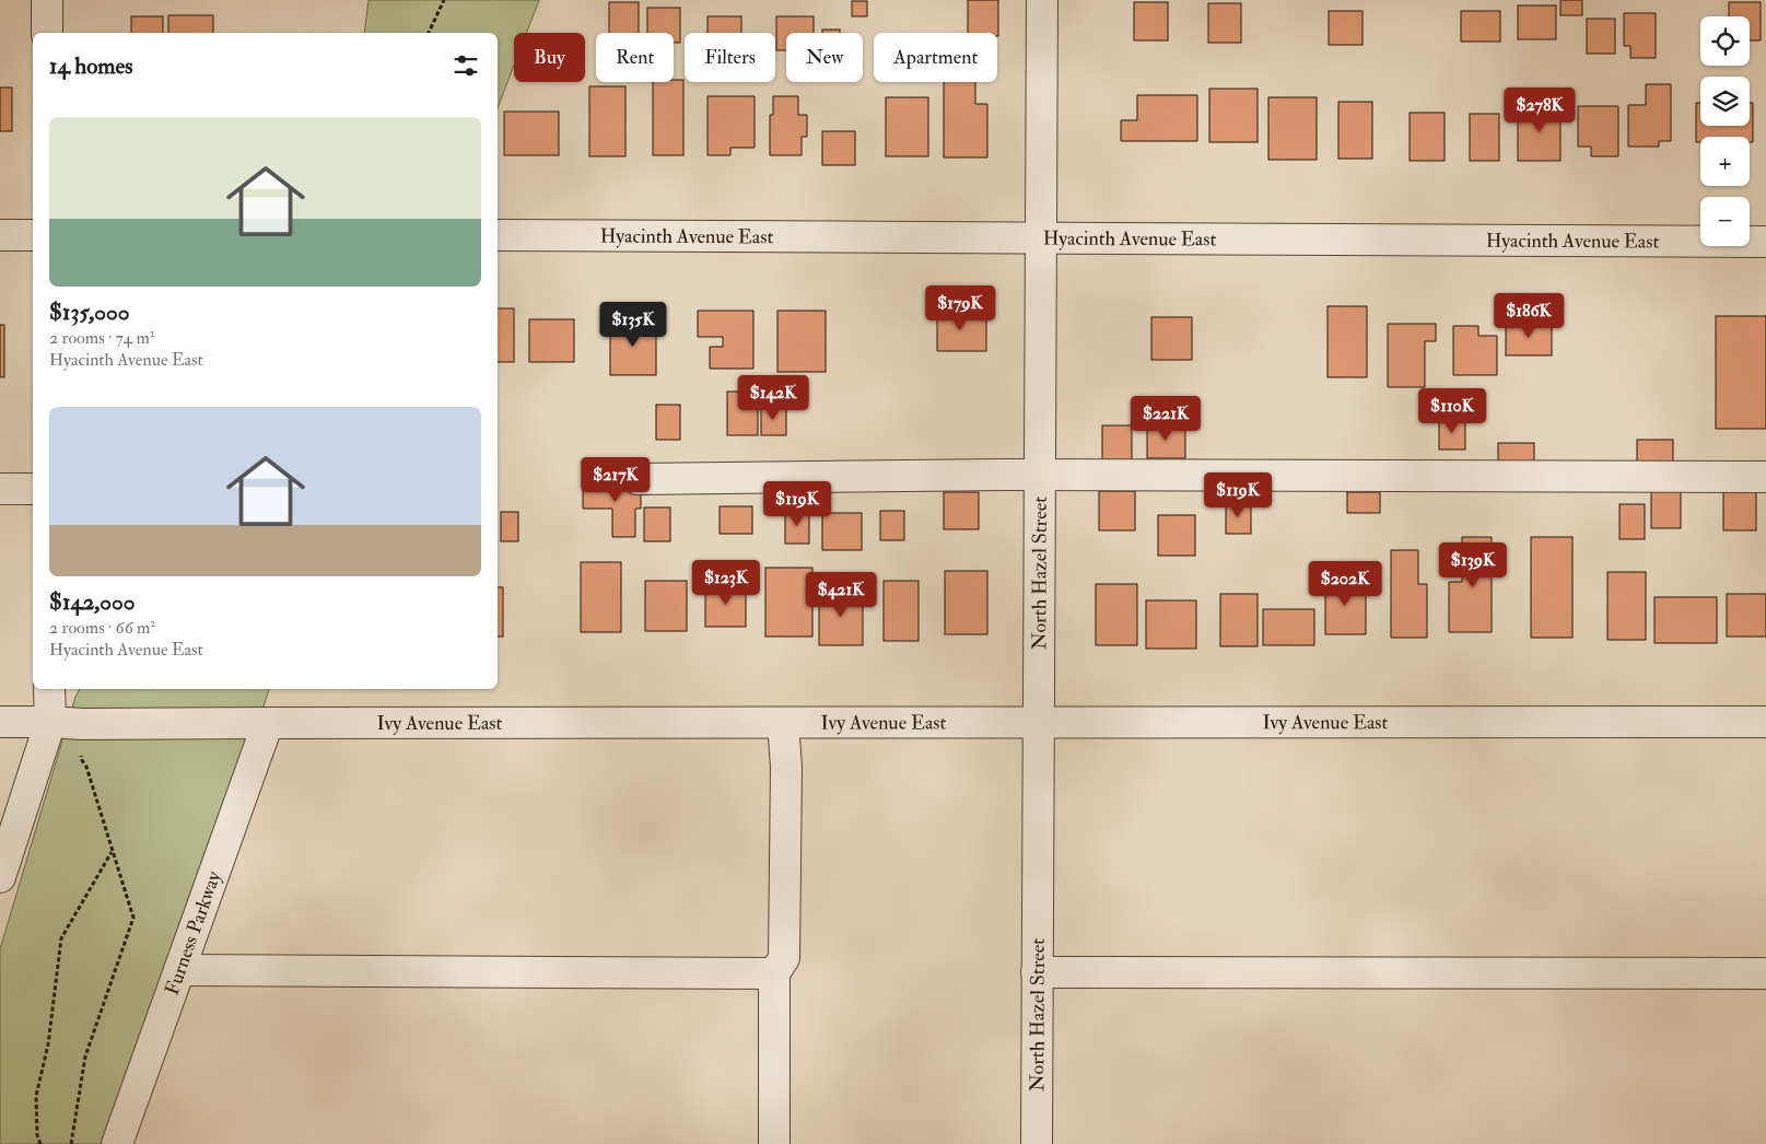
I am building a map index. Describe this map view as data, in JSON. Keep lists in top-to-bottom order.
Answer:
{
  "streets": {
    "street": [
      "Hyacinth Avenue East",
      "North Hazel Street",
      "Ivy Avenue East",
      "Furness Parkway"
    ]
  },
  "crossings": [
    ["Hyacinth Avenue East", "North Hazel Street"],
    ["North Hazel Street", "Ivy Avenue East"],
    ["Ivy Avenue East", "Furness Parkway"]
  ],
  "page": {
    "map_buttons": ["+", "−"],
    "chip": [
      "Buy",
      "Rent",
      "Filters",
      "New",
      "Apartment"
    ],
    "heading": "14 homes",
    "price": [
      "$278K",
      "$179K",
      "$186K",
      "$135K",
      "$142K",
      "$110K",
      "$221K",
      "$217K",
      "$119K",
      "$119K",
      "$139K",
      "$123K",
      "$202K",
      "$421K"
    ],
    "list": [
      {
        "name": "$135,000",
        "note": "2 rooms · 74 m² · Hyacinth Avenue East"
      },
      {
        "name": "$142,000",
        "note": "2 rooms · 66 m² · Hyacinth Avenue East"
      }
    ]
  }
}
